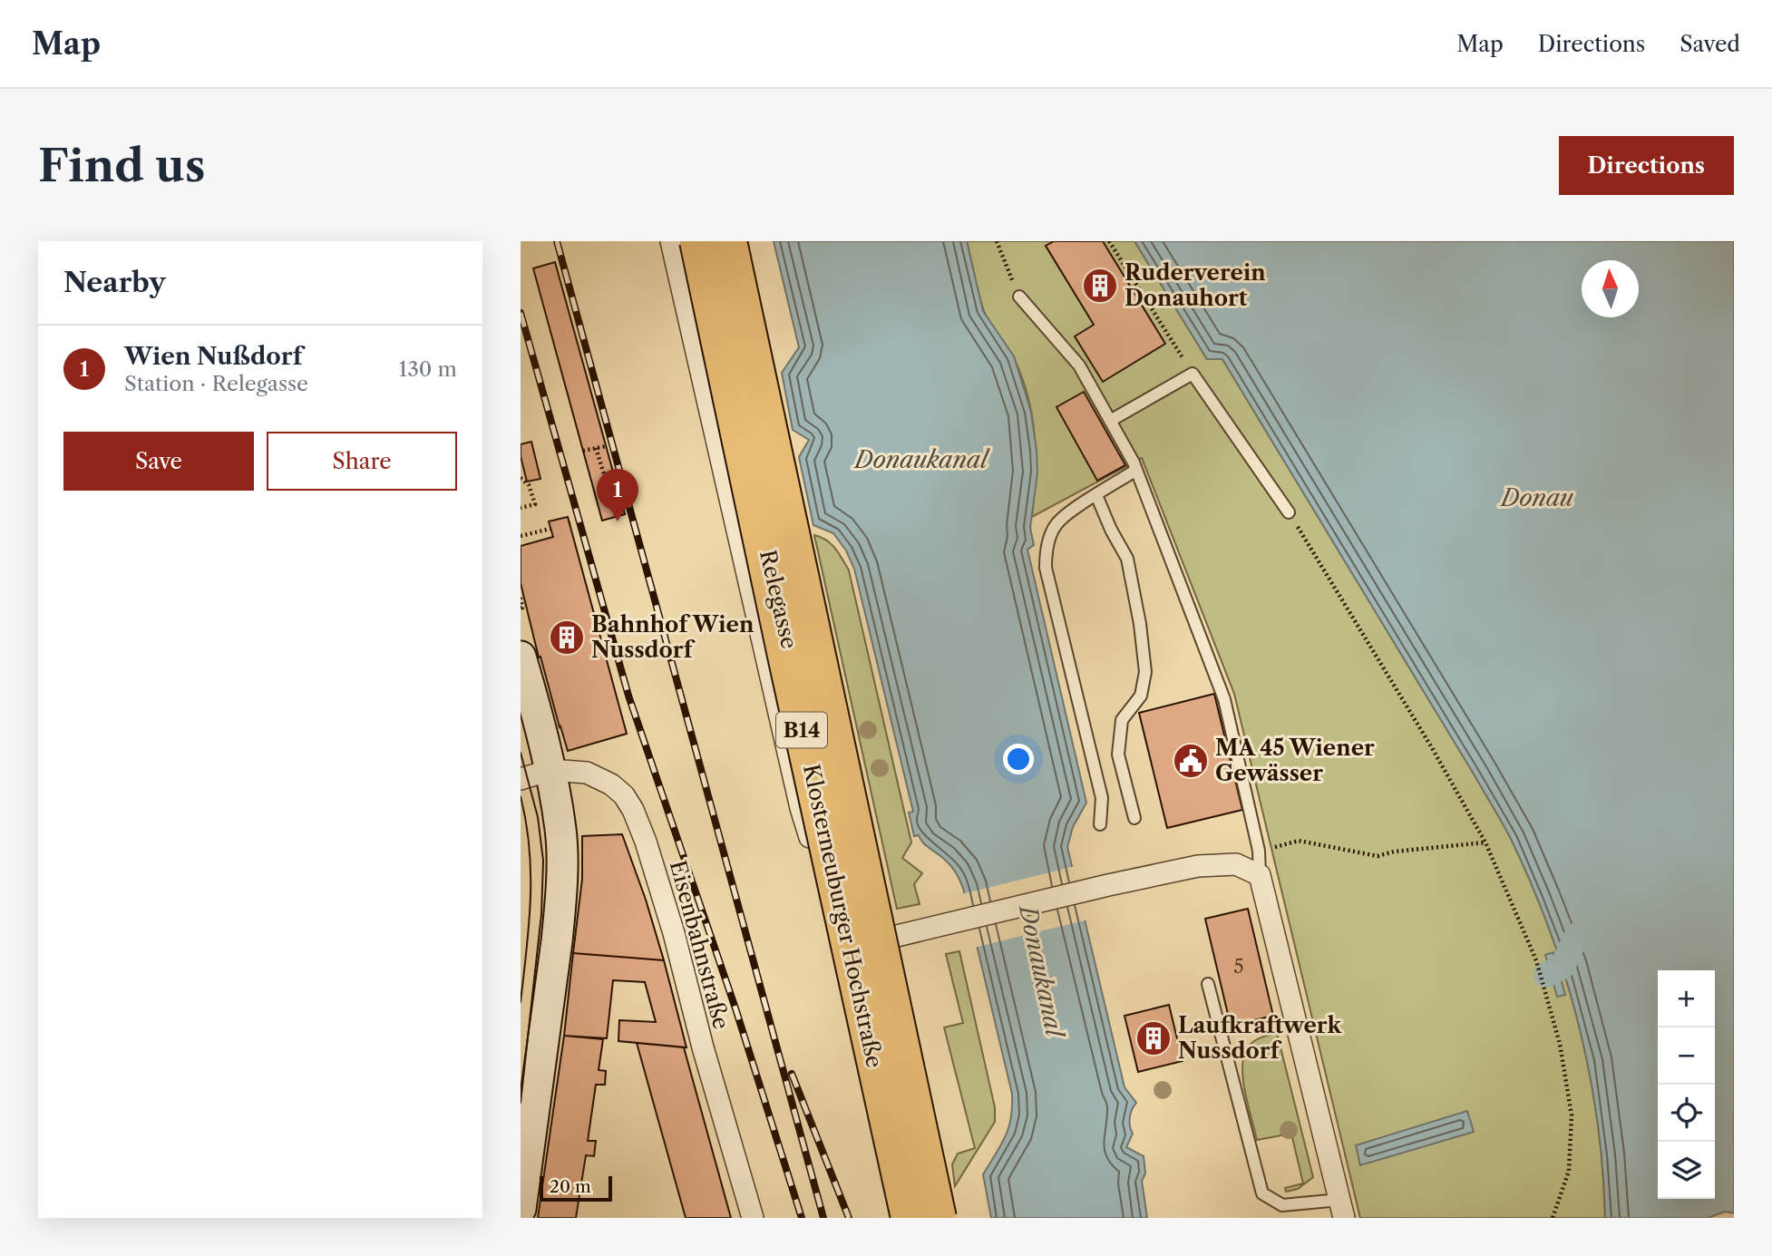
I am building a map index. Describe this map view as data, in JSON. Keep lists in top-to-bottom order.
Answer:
{
  "streets": {
    "highway": ["B14", "Klosterneuburger Hochstraße"],
    "street": ["Relegasse", "Eisenbahnstraße"]
  },
  "water": ["Donaukanal", "Donau"],
  "places": {
    "building": ["Ruderverein Donauhort", "Bahnhof Wien Nussdorf", "Laufkraftwerk Nussdorf"],
    "public building": ["MA 45 Wiener Gewässer"]
  },
  "house_numbers": ["5"],
  "scale_bar": "20 m",
  "north": "top",
  "page": {
    "header": "Map",
    "nav": ["Map", "Directions", "Saved"],
    "buttons": [
      "Directions",
      ["Save", "Share"]
    ],
    "title": "Find us",
    "heading": "Nearby",
    "list": [
      {
        "mark": "1",
        "name": "Wien Nußdorf",
        "note": "Station · Relegasse",
        "value": "130 m"
      }
    ],
    "pins": "1",
    "map_buttons": ["+", "−"],
    "scale": "20 m"
  }
}
